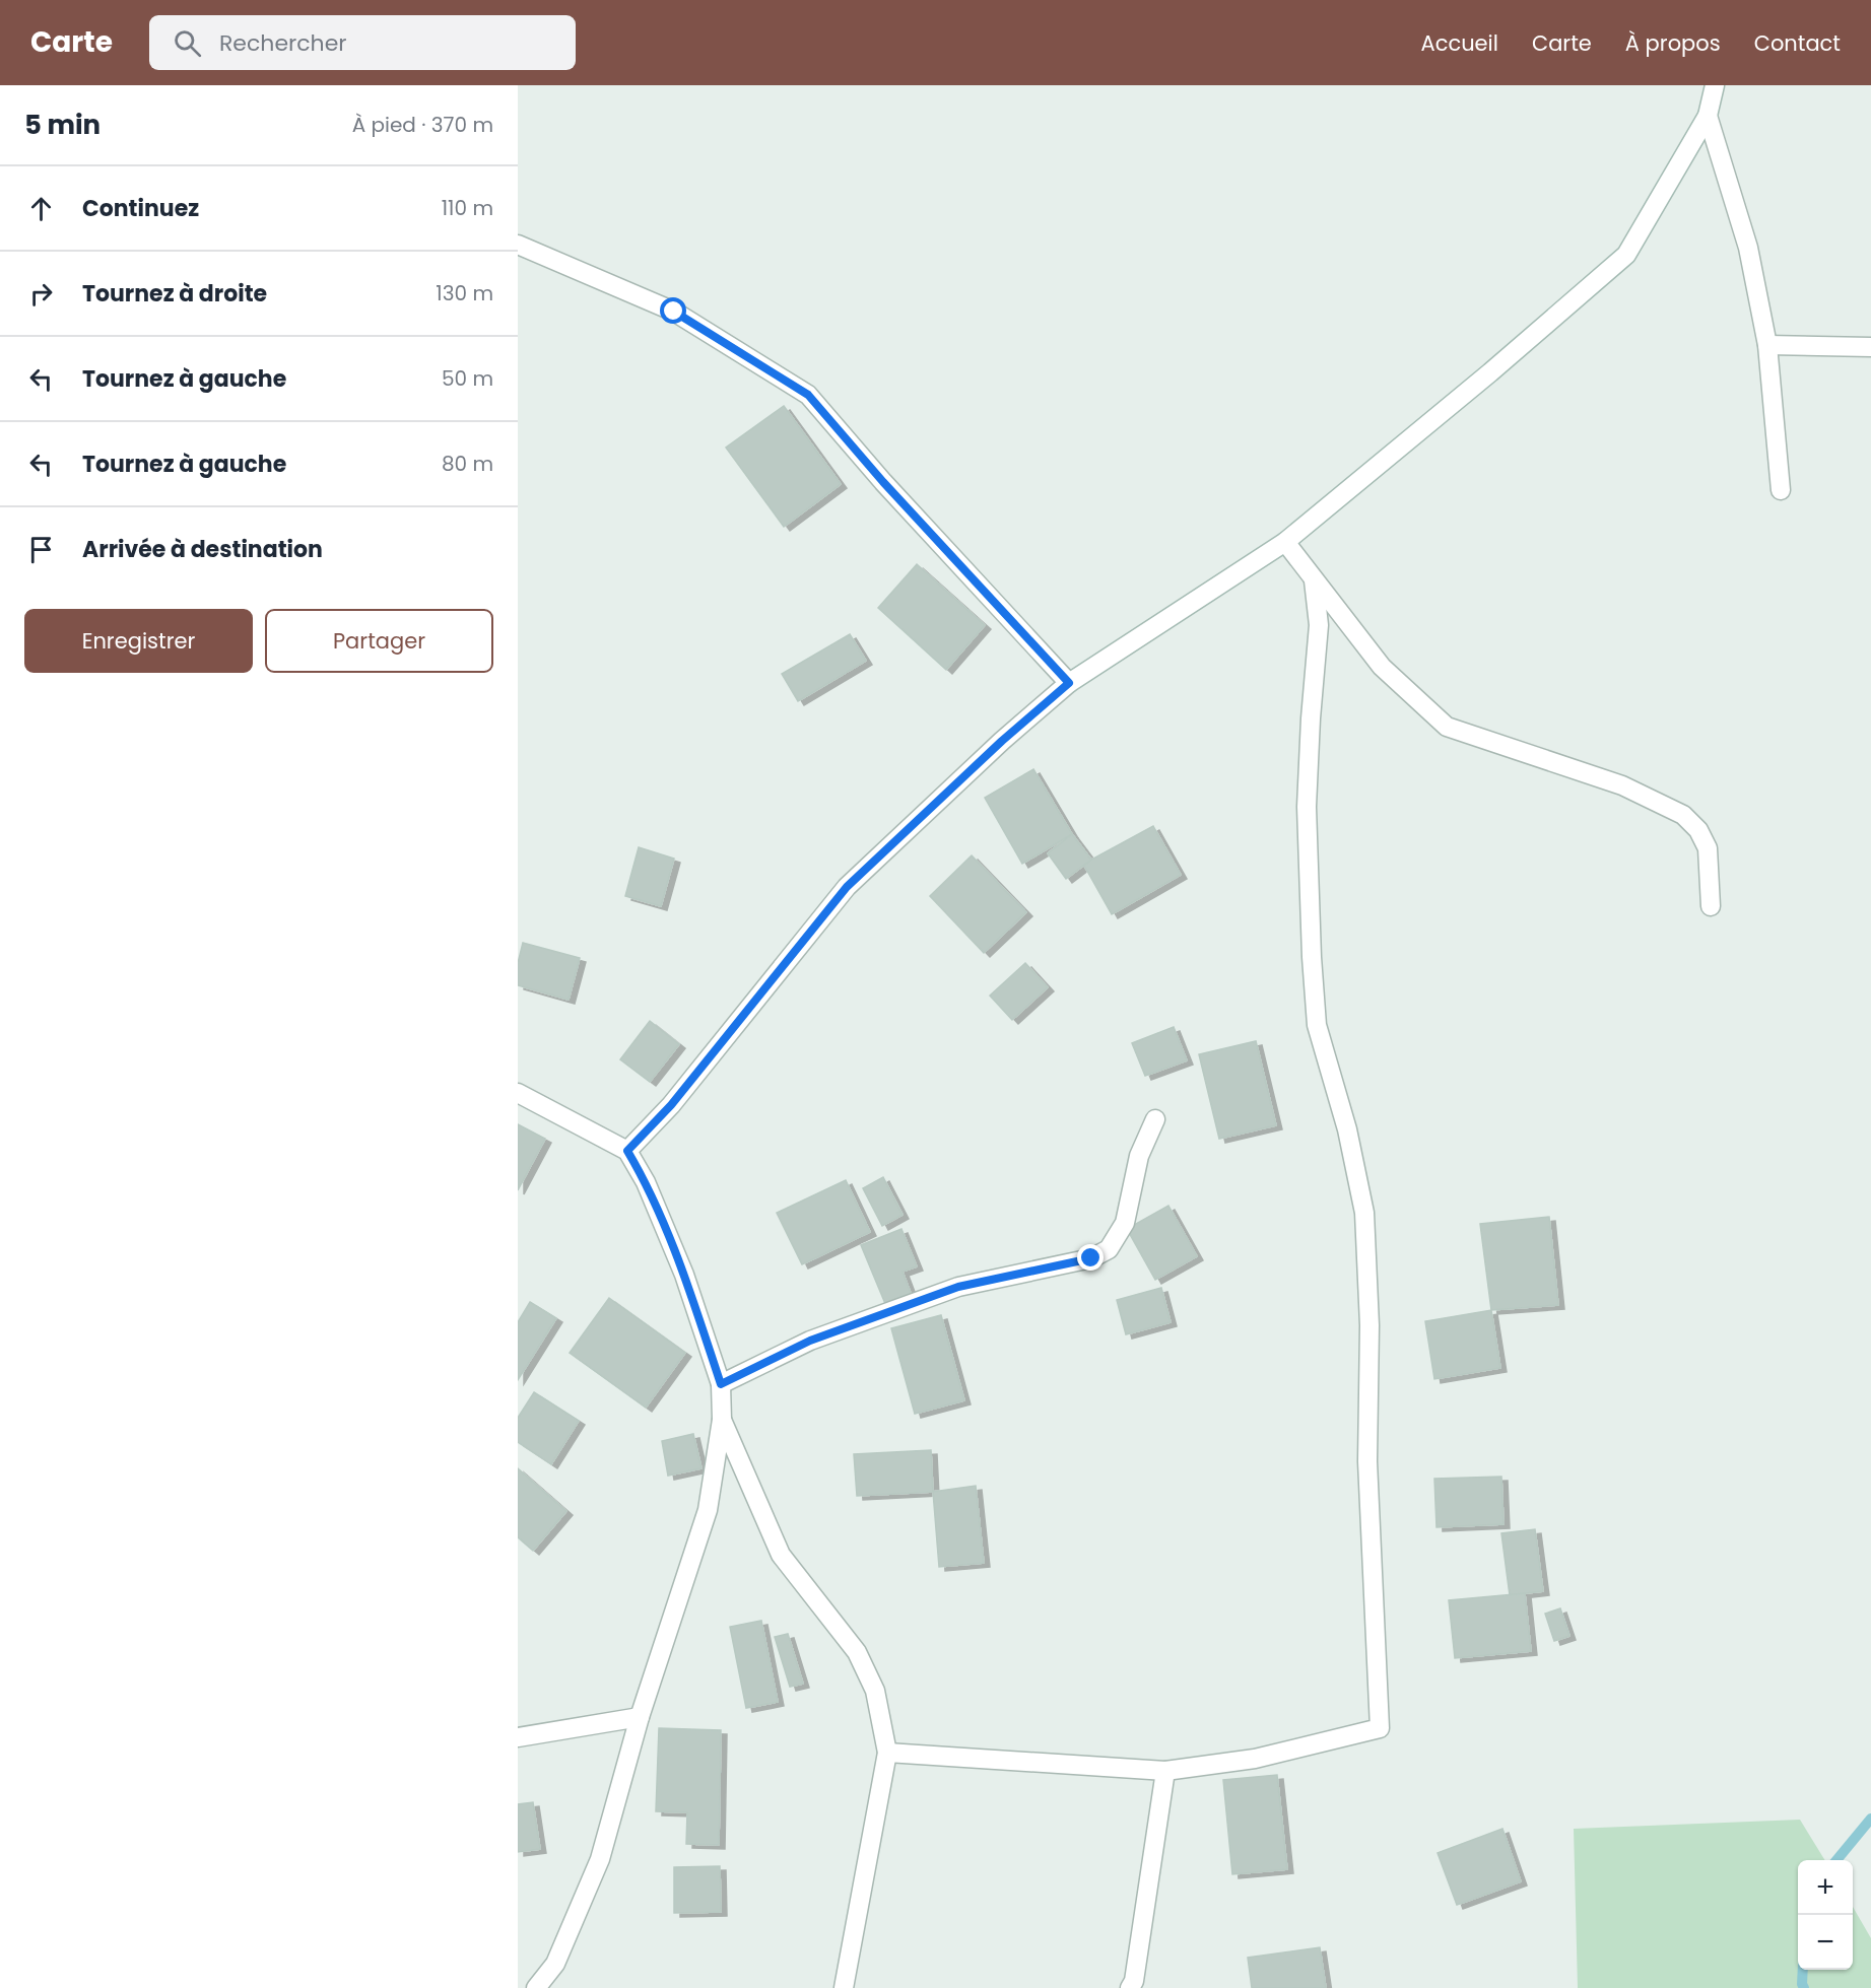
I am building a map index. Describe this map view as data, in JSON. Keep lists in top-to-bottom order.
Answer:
{
  "page": {
    "header": "Carte",
    "search": "Rechercher",
    "nav": [
      "Accueil",
      "Carte",
      "À propos",
      "Contact"
    ],
    "heading": ["5 min", "À pied · 370 m"],
    "list": [
      ["Continuez", "110 m"],
      ["Tournez à droite", "130 m"],
      ["Tournez à gauche", "50 m"],
      ["Tournez à gauche", "80 m"],
      "Arrivée à destination"
    ],
    "buttons": ["Enregistrer", "Partager"],
    "map_buttons": ["+", "−"]
  }
}
